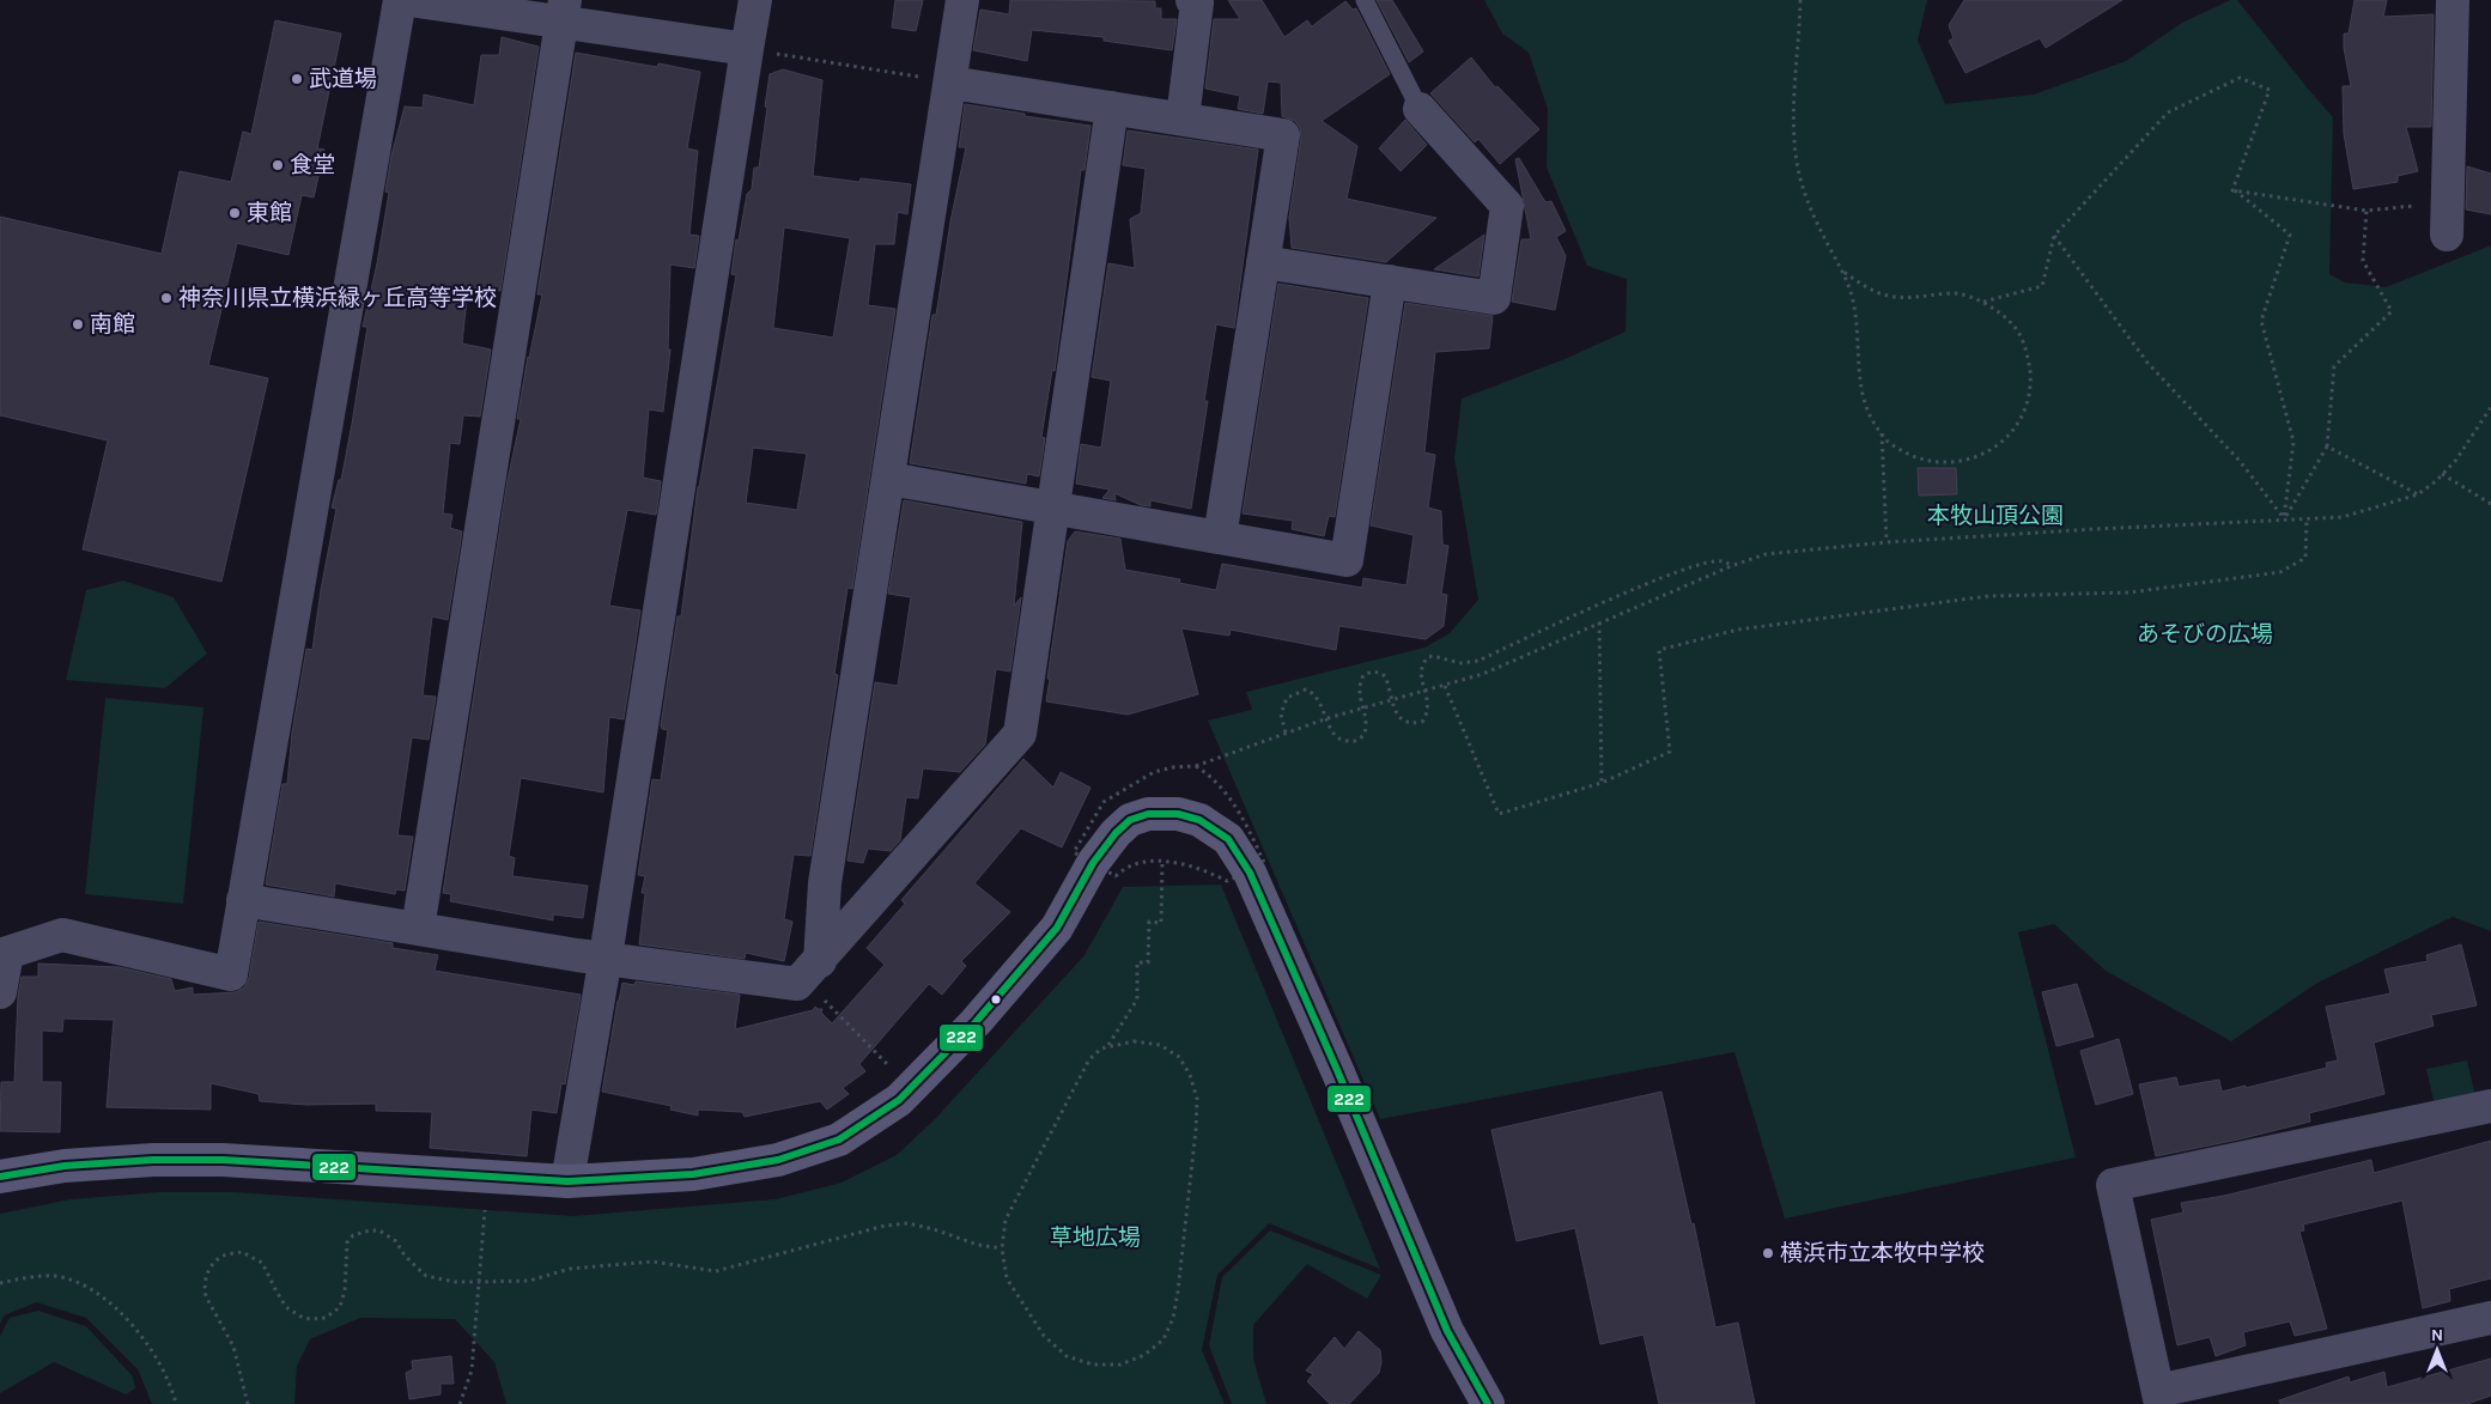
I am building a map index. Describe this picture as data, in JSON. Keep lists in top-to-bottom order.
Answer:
{
  "parks": ["本牧山頂公園", "あそびの広場", "草地広場"],
  "places": [
    "武道場",
    "食堂",
    "東館",
    "神奈川県立横浜緑ヶ丘高等学校",
    "南館",
    "横浜市立本牧中学校"
  ],
  "lines": ["transit line 222"],
  "north": "top"
}
